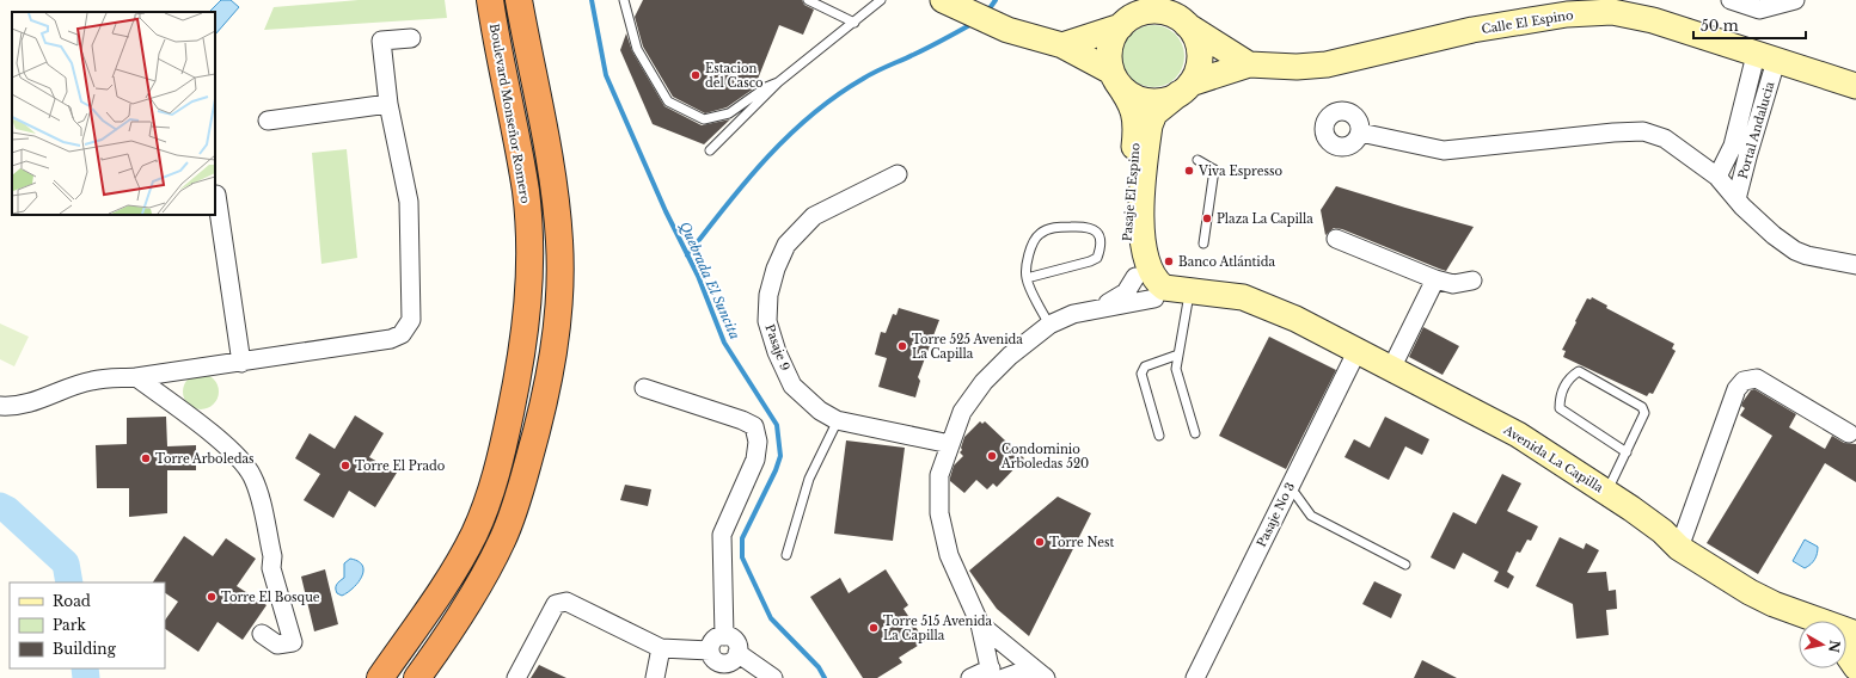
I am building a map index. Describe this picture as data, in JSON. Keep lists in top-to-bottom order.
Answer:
{
  "streets": {
    "highway": ["Boulevard Monseñor Romero"],
    "street": [
      "Calle El Espino",
      "Portal Andalucia",
      "Pasaje El Espino",
      "Pasaje 9",
      "Avenida La Capilla",
      "Pasaje No 3"
    ]
  },
  "crossings": [
    ["Calle El Espino", "Portal Andalucia"],
    ["Calle El Espino", "Pasaje El Espino"],
    ["Pasaje El Espino", "Avenida La Capilla"],
    ["Pasaje 9", "Avenida La Capilla"],
    ["Avenida La Capilla", "Pasaje No 3"]
  ],
  "water": ["Quebrada El Suncita"],
  "places": [
    "Estacion del Casco",
    "Viva Espresso",
    "Plaza La Capilla",
    "Banco Atlántida",
    "Torre 525 Avenida La Capilla",
    "Condominio Arboledas 520",
    "Torre Arboledas",
    "Torre El Prado",
    "Torre Nest",
    "Torre El Bosque",
    "Torre 515 Avenida La Capilla"
  ],
  "legend": ["Road", "Park", "Building"],
  "scale_bar": "50 m",
  "north": "right"
}
